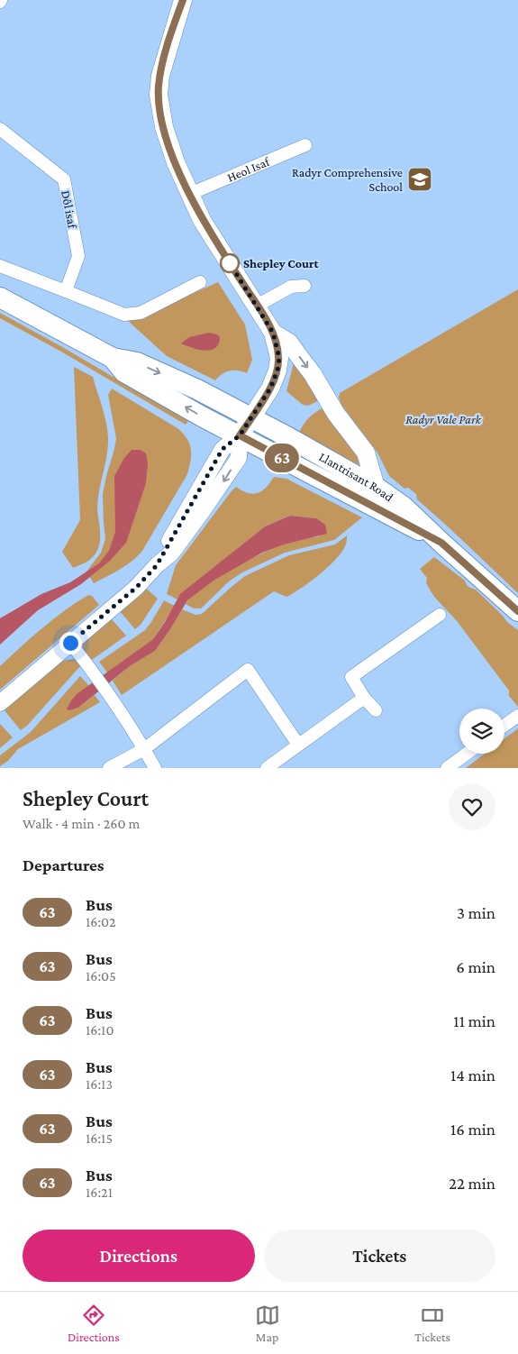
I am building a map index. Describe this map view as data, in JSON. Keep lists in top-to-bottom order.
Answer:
{
  "streets": {
    "main road": ["Llantrisant Road"],
    "street": ["Heol Isaf", "Dôl isaf"]
  },
  "parks": ["Radyr Vale Park"],
  "places": {
    "school or university": ["Radyr Comprehensive School"],
    "other": ["Shepley Court"]
  },
  "lines": ["bus line 63"],
  "page": {
    "on_map": "63",
    "heading": [
      ["Shepley Court", "Walk · 4 min · 260 m"],
      "Departures"
    ],
    "list": [
      {
        "mark": "63",
        "name": "Bus",
        "note": "16:02",
        "value": "3 min"
      },
      {
        "mark": "63",
        "name": "Bus",
        "note": "16:05",
        "value": "6 min"
      },
      {
        "mark": "63",
        "name": "Bus",
        "note": "16:10",
        "value": "11 min"
      },
      {
        "mark": "63",
        "name": "Bus",
        "note": "16:13",
        "value": "14 min"
      },
      {
        "mark": "63",
        "name": "Bus",
        "note": "16:15",
        "value": "16 min"
      },
      {
        "mark": "63",
        "name": "Bus",
        "note": "16:21",
        "value": "22 min"
      }
    ],
    "buttons": ["Directions", "Tickets"],
    "tabs": ["Directions", "Map", "Tickets"]
  }
}
